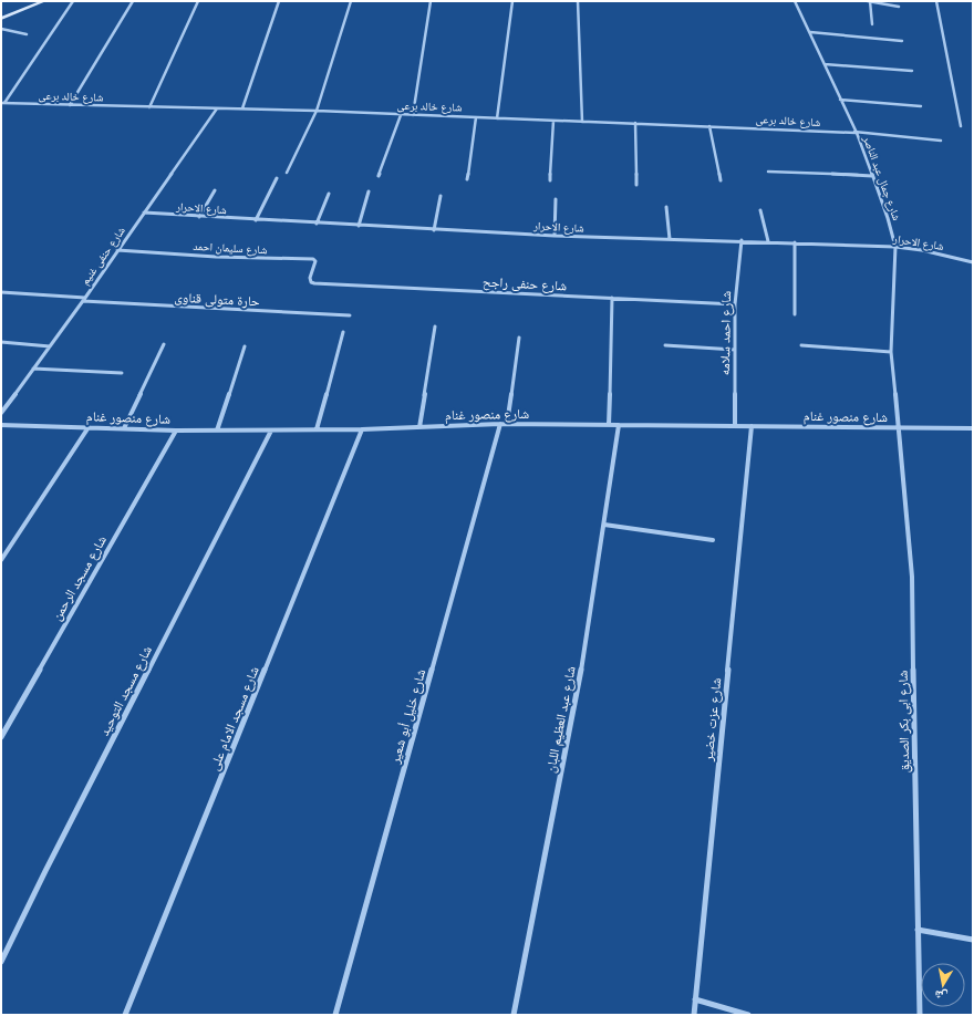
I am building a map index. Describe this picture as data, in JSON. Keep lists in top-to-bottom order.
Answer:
{
  "streets": {
    "street": [
      "شارع خالد برعى",
      "شارع جمال عبد الناصر",
      "شارع الاحرار",
      "شارع سليمان احمد",
      "شارع حنفى غنيم",
      "شارع حنفى راجح",
      "حارة متولى قناوى",
      "شارع احمد سلامه",
      "شارع منصور غنام",
      "شارع مسجد الرحمن",
      "شارع مسجد التوحيد",
      "شارع خليل أبو شعير",
      "شارع مسجد الامام على",
      "شارع عبد العظيم اللبان",
      "شارع عزت خضير",
      "شارع ابى بكر الصديق"
    ]
  },
  "crossings": [
    ["شارع خالد برعى", "شارع جمال عبد الناصر"],
    ["شارع خالد برعى", "شارع حنفى غنيم"],
    ["شارع جمال عبد الناصر", "شارع الاحرار"],
    ["شارع جمال عبد الناصر", "شارع منصور غنام"],
    ["شارع جمال عبد الناصر", "شارع ابى بكر الصديق"],
    ["شارع الاحرار", "شارع حنفى غنيم"],
    ["شارع الاحرار", "شارع احمد سلامه"],
    ["شارع سليمان احمد", "شارع حنفى غنيم"],
    ["شارع سليمان احمد", "شارع حنفى راجح"],
    ["شارع حنفى غنيم", "حارة متولى قناوى"],
    ["شارع حنفى راجح", "شارع احمد سلامه"],
    ["شارع احمد سلامه", "شارع منصور غنام"],
    ["شارع منصور غنام", "شارع مسجد الرحمن"],
    ["شارع منصور غنام", "شارع مسجد التوحيد"],
    ["شارع منصور غنام", "شارع خليل أبو شعير"],
    ["شارع منصور غنام", "شارع مسجد الامام على"],
    ["شارع منصور غنام", "شارع عبد العظيم اللبان"],
    ["شارع منصور غنام", "شارع عزت خضير"],
    ["شارع منصور غنام", "شارع ابى بكر الصديق"]
  ],
  "north": "bottom"
}
